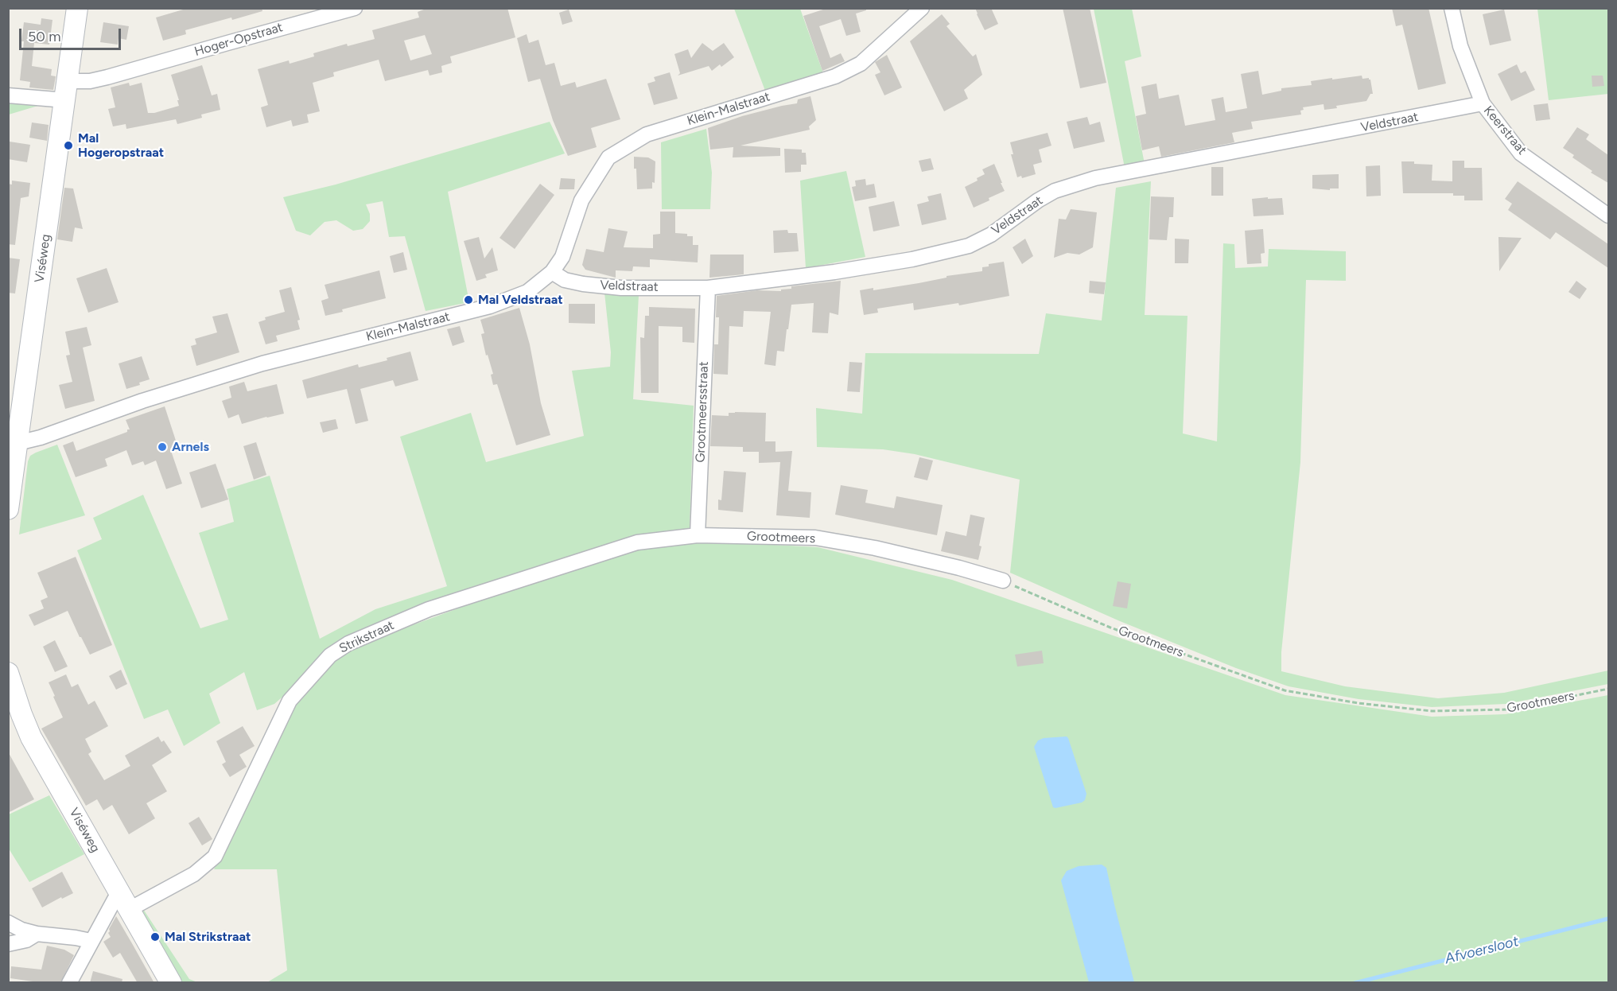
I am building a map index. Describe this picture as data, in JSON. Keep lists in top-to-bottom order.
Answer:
{
  "streets": {
    "main road": ["Viséweg"],
    "street": [
      "Hoger-Opstraat",
      "Klein-Malstraat",
      "Veldstraat",
      "Keerstraat",
      "Grootmeersstraat",
      "Grootmeers",
      "Strikstraat"
    ]
  },
  "crossings": [
    ["Hoger-Opstraat", "Viséweg"],
    ["Klein-Malstraat", "Veldstraat"],
    ["Klein-Malstraat", "Viséweg"],
    ["Veldstraat", "Keerstraat"],
    ["Veldstraat", "Grootmeersstraat"],
    ["Viséweg", "Strikstraat"],
    ["Grootmeersstraat", "Grootmeers"],
    ["Grootmeersstraat", "Strikstraat"],
    ["Grootmeers", "Strikstraat"]
  ],
  "water": ["Afvoersloot"],
  "places": [
    "Mal Hogeropstraat",
    "Mal Veldstraat",
    "Arnels",
    "Mal Strikstraat"
  ],
  "scale_bar": "50 m"
}
